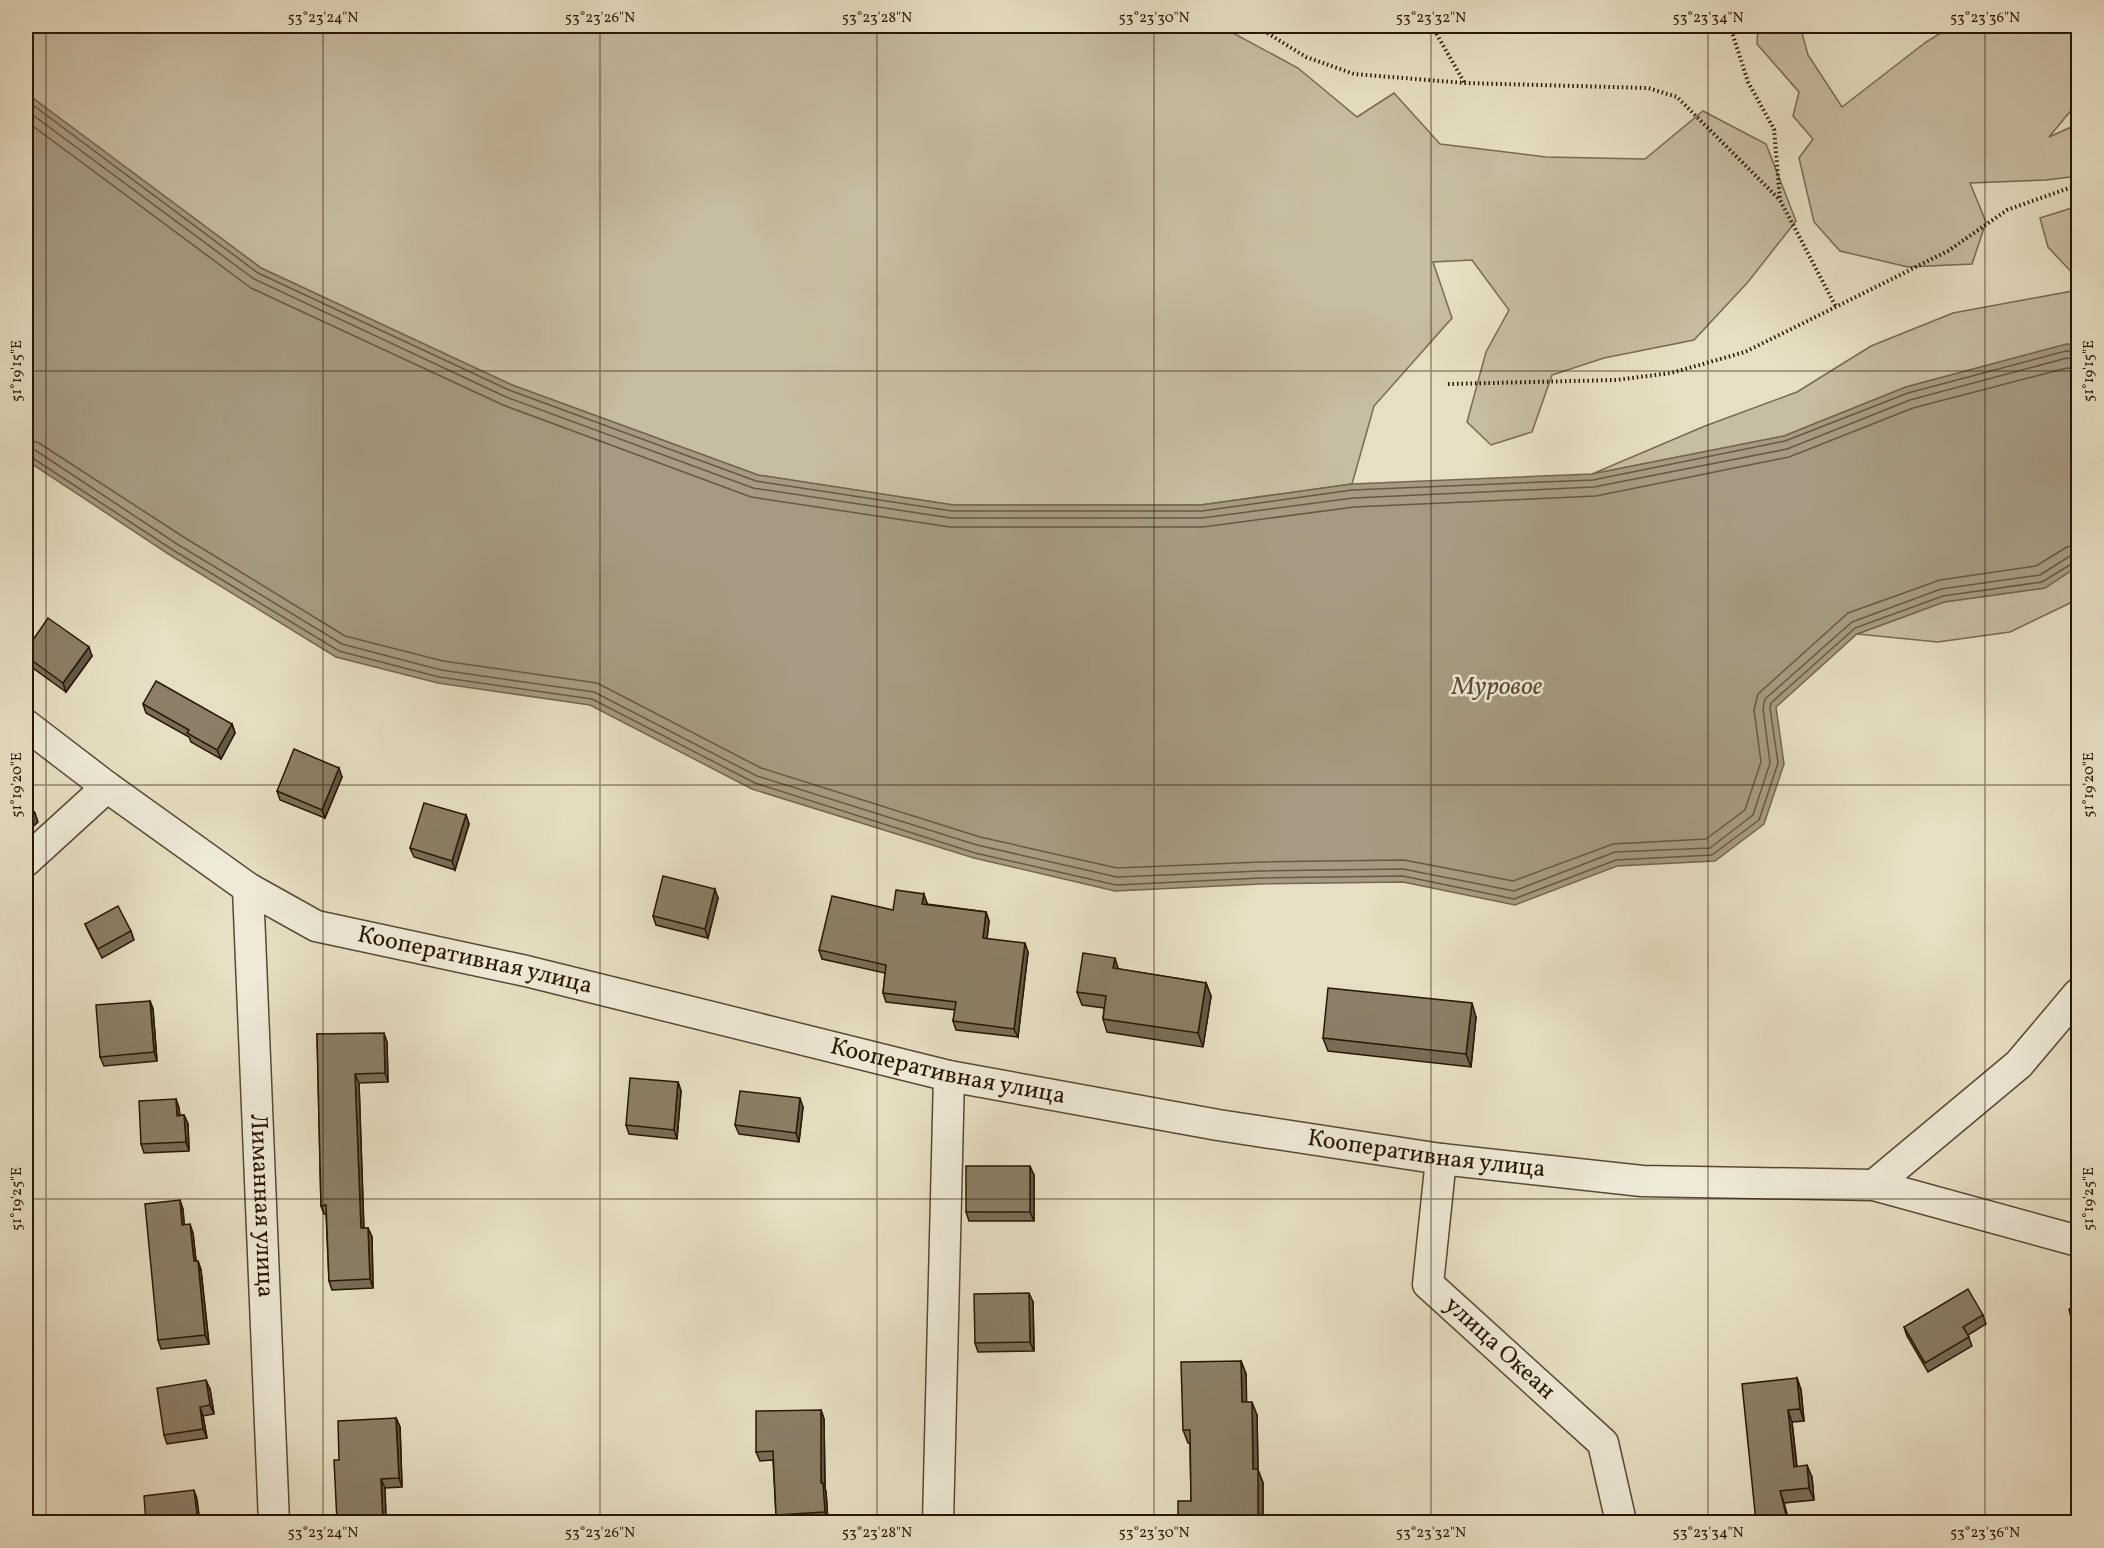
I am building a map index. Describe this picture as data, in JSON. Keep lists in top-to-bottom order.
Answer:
{
  "streets": {
    "street": ["Кооперативная улица", "Лиманная улица", "улица Океан"]
  },
  "crossings": [
    ["Кооперативная улица", "Лиманная улица"],
    ["Кооперативная улица", "улица Океан"]
  ],
  "water": ["Муровое"],
  "coordinates": [
    "53°23'24\"N",
    "53°23'26\"N",
    "53°23'28\"N",
    "53°23'30\"N",
    "53°23'32\"N",
    "53°23'34\"N",
    "53°23'36\"N",
    "51°19'15\"E",
    "51°19'20\"E",
    "51°19'25\"E"
  ]
}
